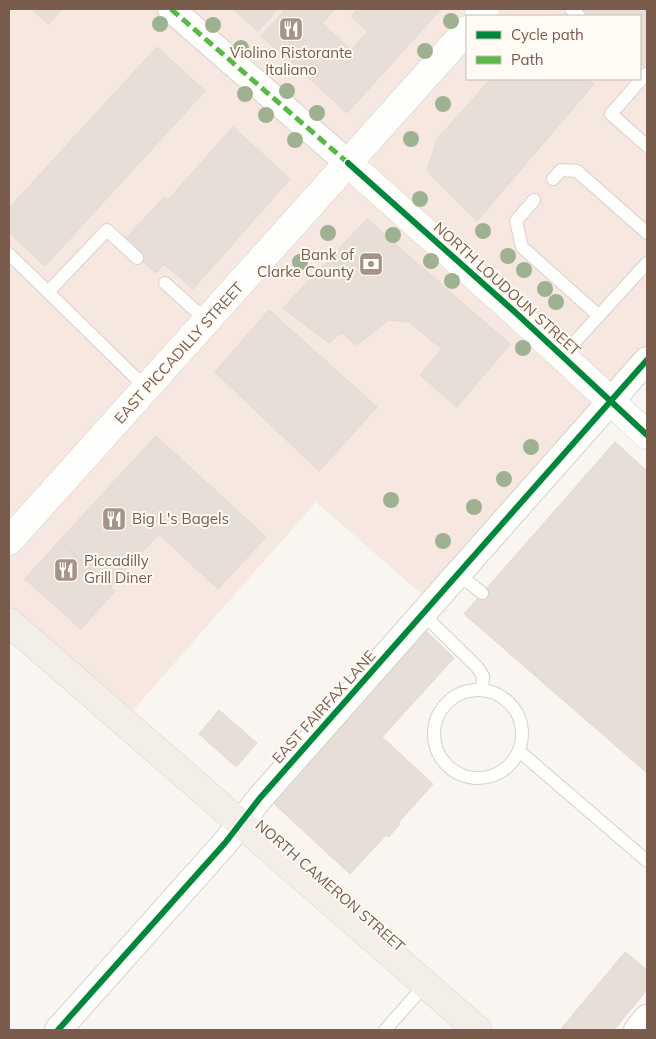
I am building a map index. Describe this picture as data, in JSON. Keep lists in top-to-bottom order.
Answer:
{
  "streets": {
    "main road": ["NORTH LOUDOUN STREET", "EAST PICCADILLY STREET", "NORTH CAMERON STREET"],
    "street": ["EAST FAIRFAX LANE"]
  },
  "crossings": [
    ["NORTH LOUDOUN STREET", "EAST PICCADILLY STREET"],
    ["NORTH LOUDOUN STREET", "EAST FAIRFAX LANE"],
    ["EAST FAIRFAX LANE", "NORTH CAMERON STREET"]
  ],
  "places": {
    "restaurant": ["Violino Ristorante Italiano", "Big L's Bagels", "Piccadilly Grill Diner"],
    "bank": ["Bank of Clarke County"]
  },
  "legend": ["Cycle path", "Path"]
}
